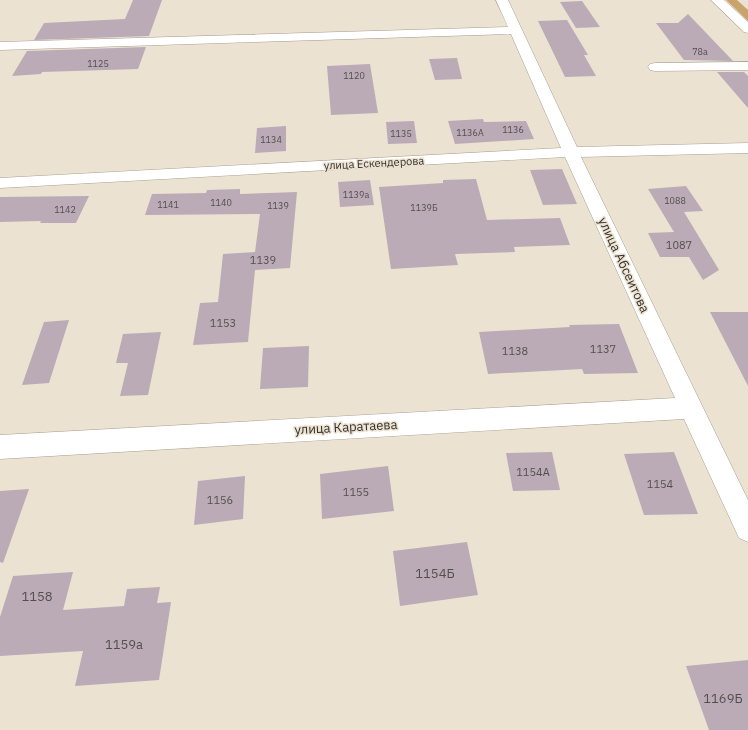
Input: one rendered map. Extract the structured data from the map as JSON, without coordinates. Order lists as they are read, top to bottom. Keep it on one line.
{"streets":{"street":["улица Ескендерова","улица Абсеитова","улица Каратаева"]},"crossings":[["улица Ескендерова","улица Абсеитова"],["улица Абсеитова","улица Каратаева"]],"house_numbers":["78а","1125","1120","1136","1136А","1135","1134","1139а","1088","1140","1141","1139","1139Б","1142","1087","1139","1153","1137","1138","1154А","1154","1155","1156","1154Б","1158","1159а","1169Б"]}
